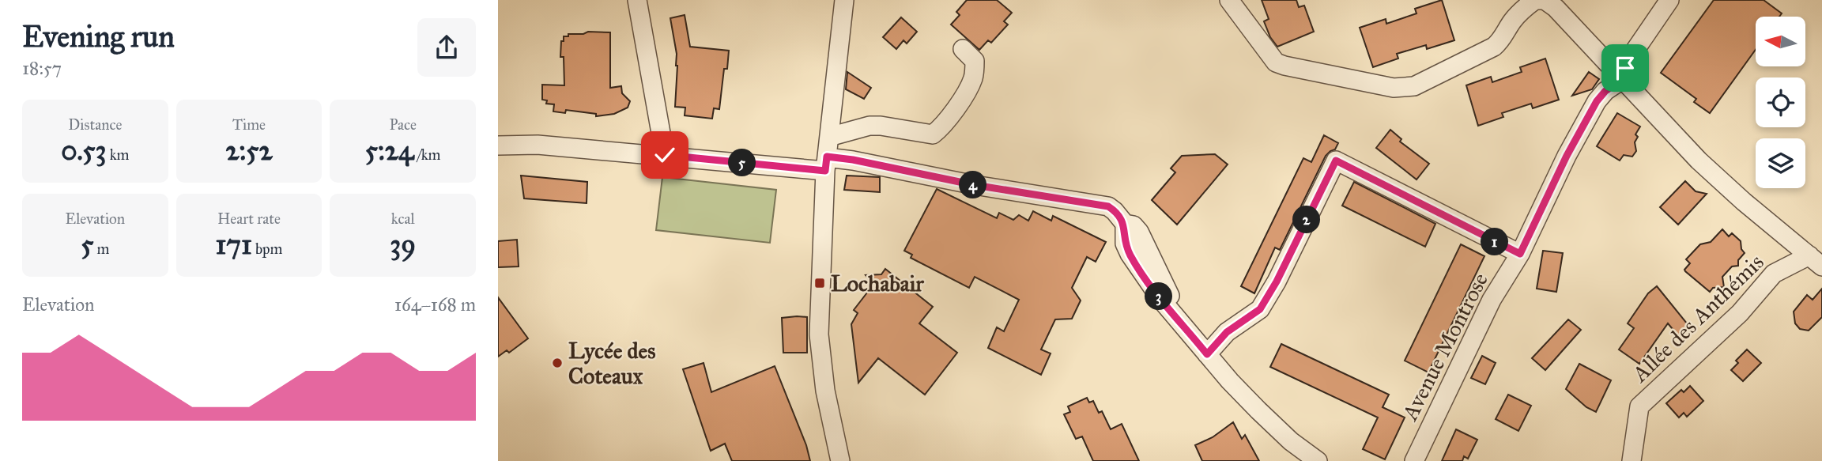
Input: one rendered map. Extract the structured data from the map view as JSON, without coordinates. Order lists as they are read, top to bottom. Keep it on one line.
{"streets":{"street":["Allée des Anthémis","Avenue Montrose"]},"places":{"transit":["Lochabair"],"other":["Lycée des Coteaux"]},"north":"left","page":{"heading":["Evening run","18:57"],"stats":[["Distance","0.53 km"],["Time","2:52"],["Pace","5:24 /km"],["Elevation","5 m"],["Heart rate","171 bpm"],["kcal","39"]],"pins":["5","4","2","1","3"],"chart":["Elevation","164–168 m"]}}
